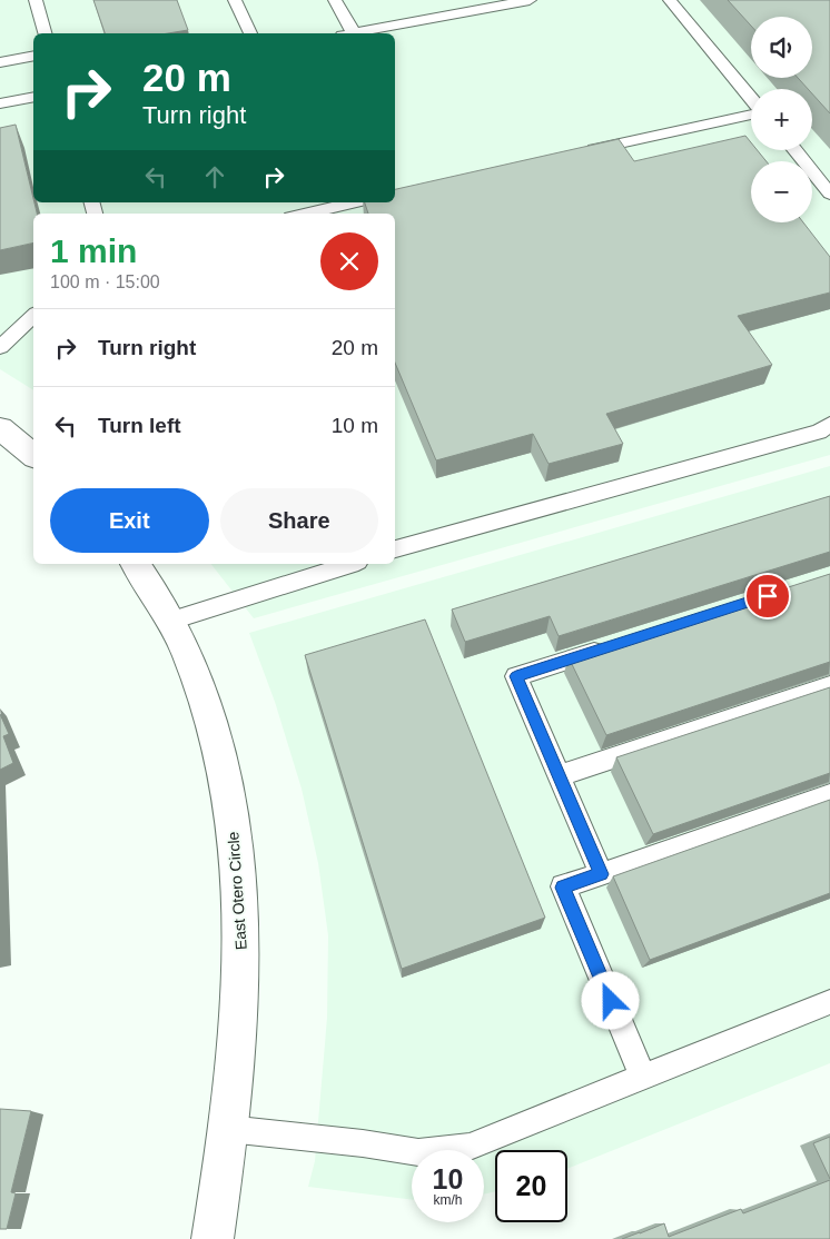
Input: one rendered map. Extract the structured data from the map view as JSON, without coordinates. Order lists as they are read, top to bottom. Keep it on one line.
{"streets":{"street":["East Otero Circle"]},"page":{"map_buttons":["+","−"],"turn":["20 m","Turn right"],"heading":["1 min","100 m · 15:00"],"list":[{"name":"Turn right","value":"20 m"},{"name":"Turn left","value":"10 m"}],"buttons":["Exit","Share"],"speed":"10 km/h","limit":"20"}}
